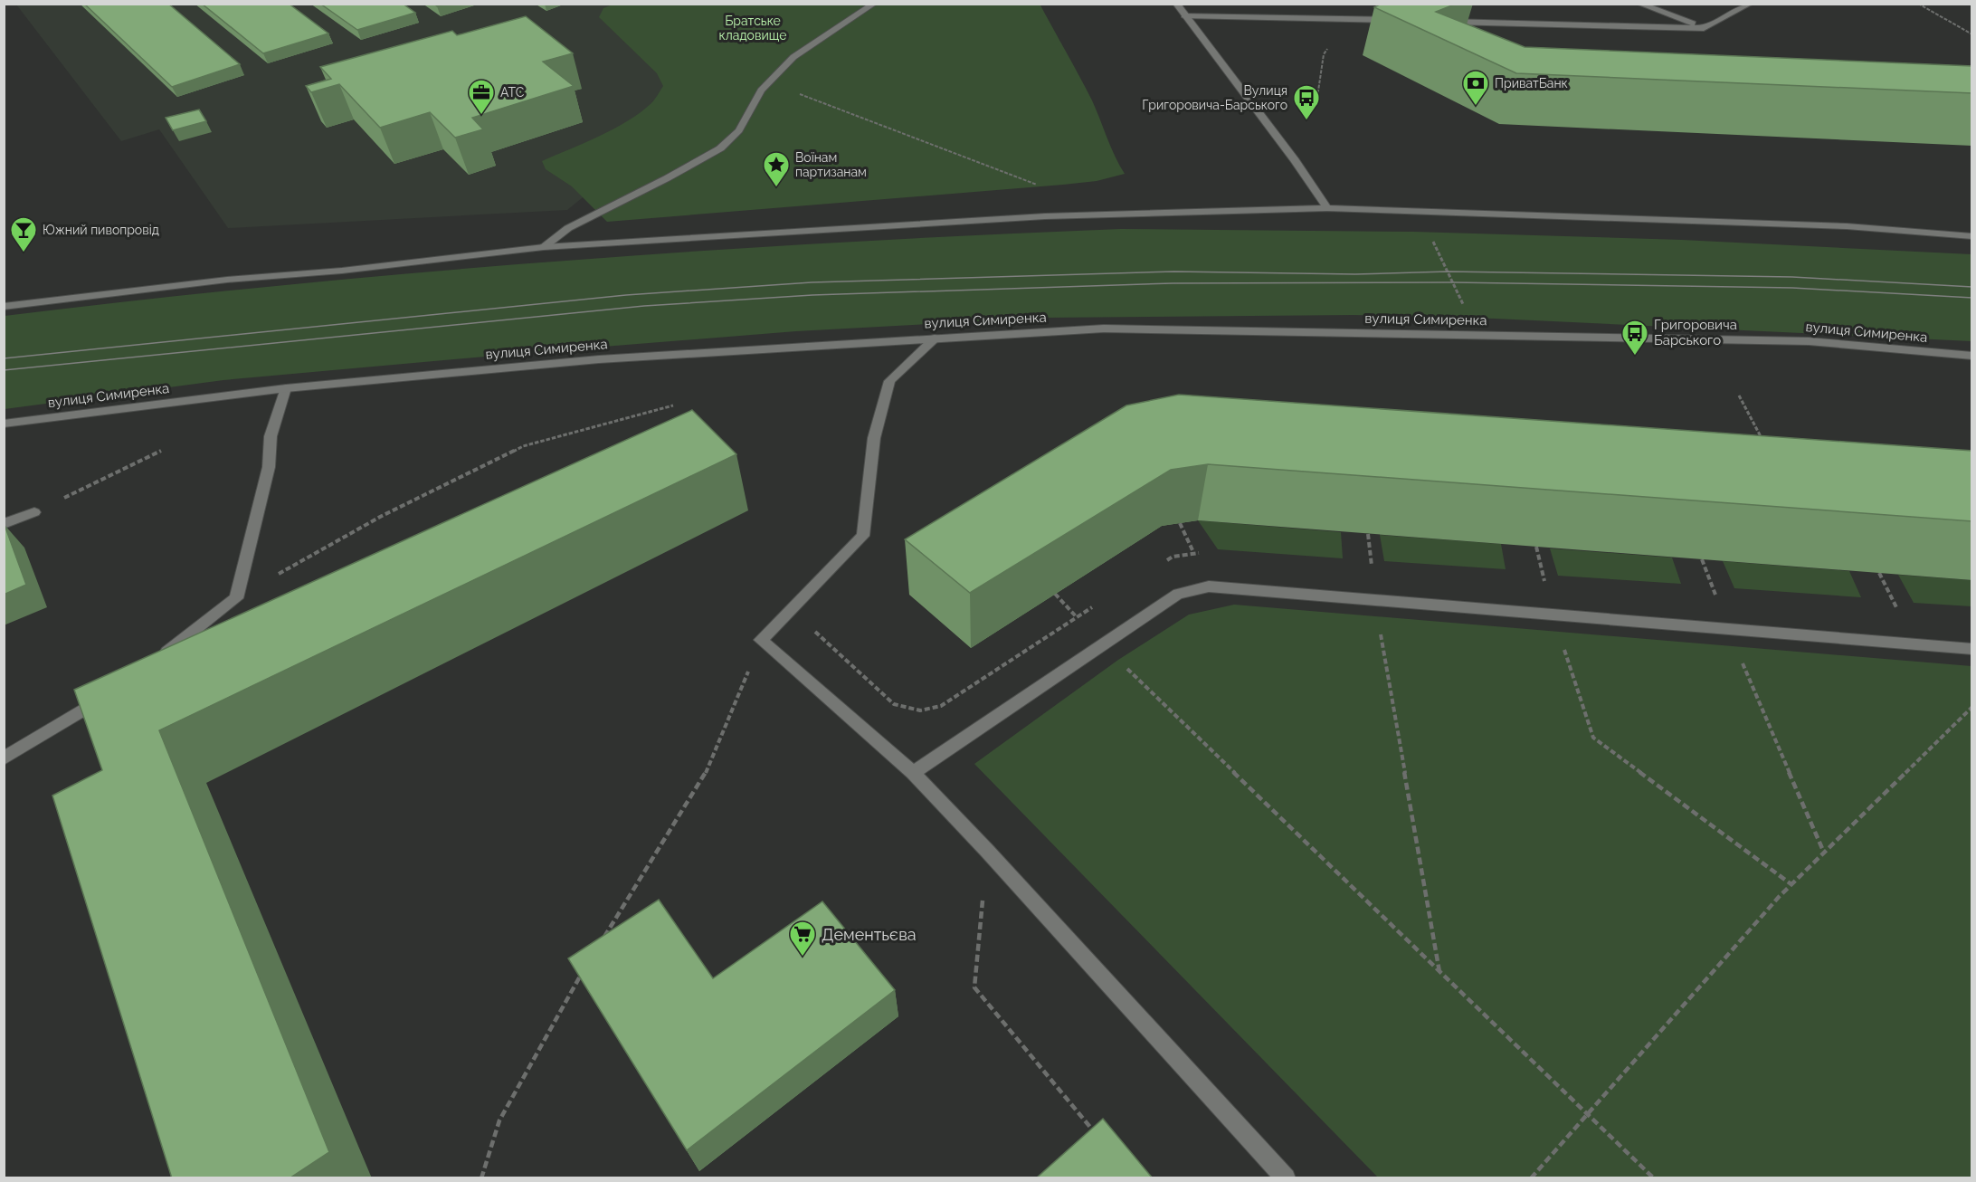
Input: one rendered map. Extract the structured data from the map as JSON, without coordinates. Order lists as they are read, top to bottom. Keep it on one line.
{"streets":{"street":["вулиця Симиренка"]},"parks":["Братське кладовище"],"places":{"bank":["ПриватБанк"],"office":["АТС"],"bus stop":["Вулиця Григоровича-Барського","Григоровича Барського"],"place":["Воїнам партизанам"],"bar":["Южний пивопровід"],"supermarket":["Дементьєва"]}}
